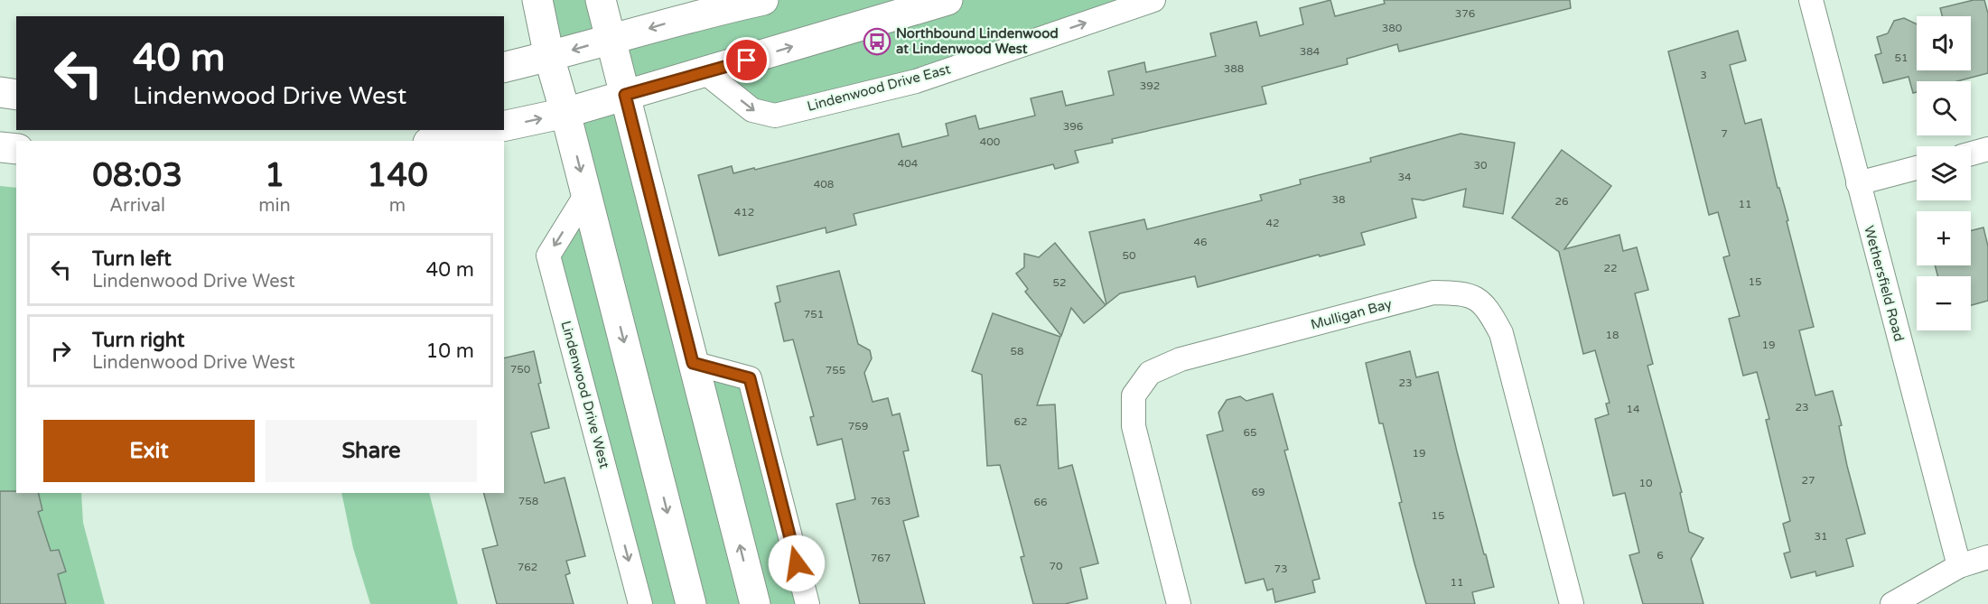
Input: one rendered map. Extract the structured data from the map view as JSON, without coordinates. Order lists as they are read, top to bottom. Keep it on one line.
{"streets":{"street":["Lindenwood Drive East","Wethersfield Road","Mulligan Bay","Lindenwood Drive West"]},"places":{"bus stop":["Northbound Lindenwood at Lindenwood West"]},"house_numbers":["376","380","384","51","388","3","392","396","7","400","404","30","34","408","38","26","11","412","42","46","50","22","15","52","751","18","19","58","750","755","23","23","14","62","759","65","19","27","10","69","758","763","66","15","31","6","767","70","762","73","11"],"page":{"map_buttons":["+","−"],"turn":["40 m","Lindenwood Drive West"],"eta":["08:03","Arrival","1","min","140","m"],"list":[{"name":"Turn left","note":"Lindenwood Drive West","value":"40 m"},{"name":"Turn right","note":"Lindenwood Drive West","value":"10 m"}],"buttons":["Exit","Share"]}}
